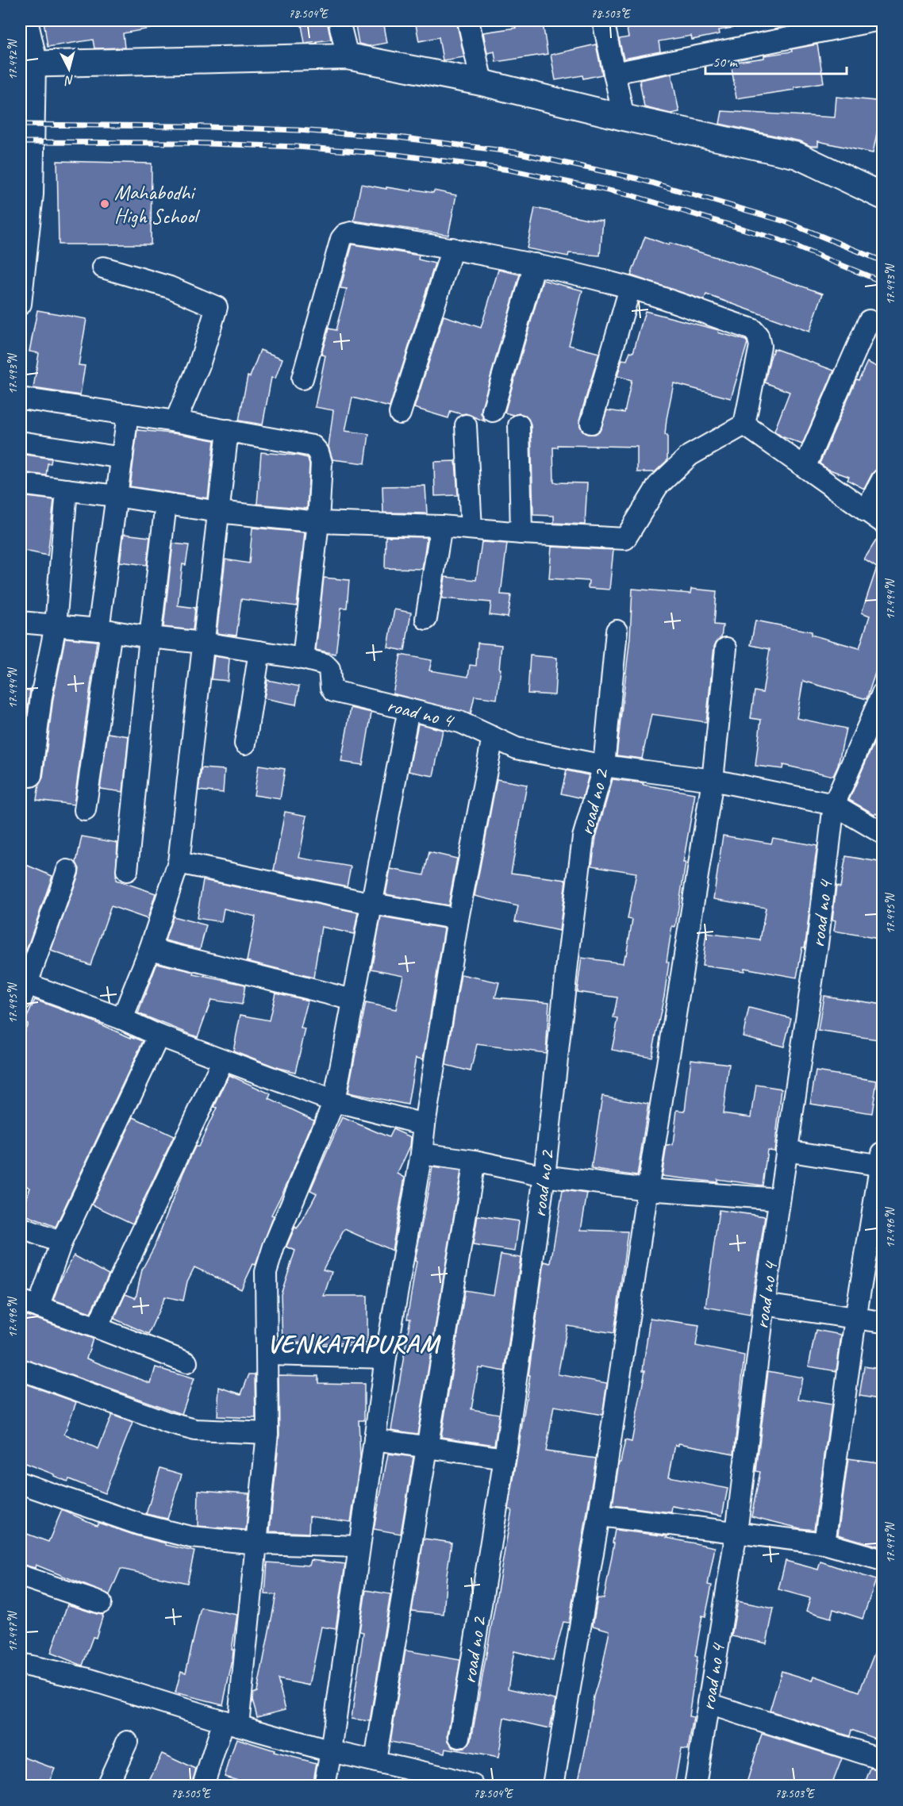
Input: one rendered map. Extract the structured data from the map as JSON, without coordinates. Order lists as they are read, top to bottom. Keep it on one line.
{"streets":{"street":["road no 4","road no 2"]},"crossings":[["road no 4","road no 2"]],"districts":["VENKATAPURAM"],"places":["Mahabodhi High School"],"scale_bar":"50 m","north":"bottom","coordinates":["78.504°E","78.503°E","17.492°N","17.493°N","17.494°N","17.495°N","17.496°N","17.497°N","78.505°E"]}
